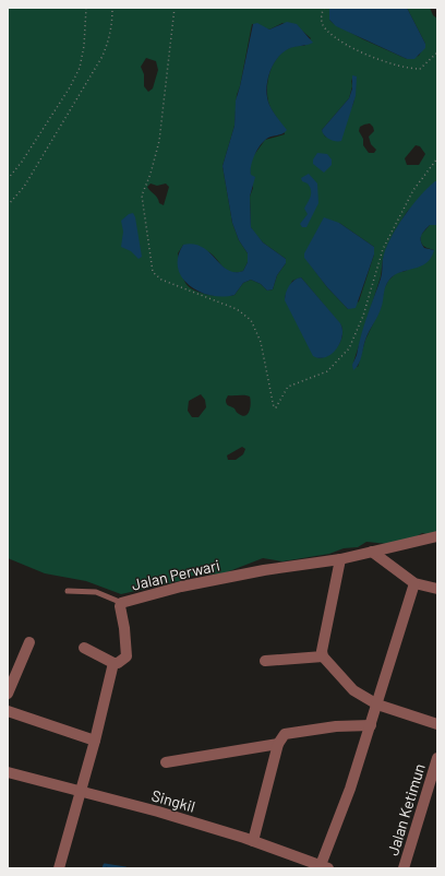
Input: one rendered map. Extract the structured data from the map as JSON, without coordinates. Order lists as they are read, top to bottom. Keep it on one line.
{"streets":{"street":["Jalan Perwari","Singkil","Jalan Ketimun"]}}
